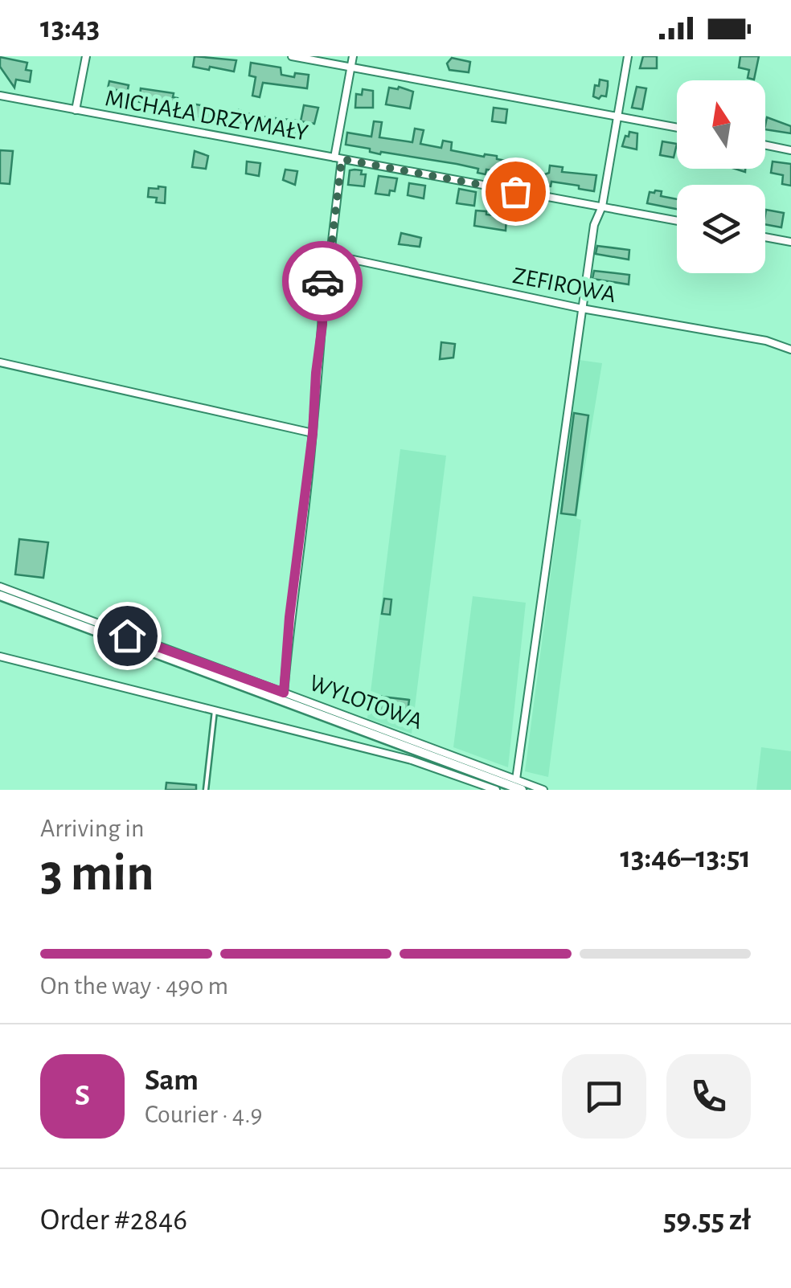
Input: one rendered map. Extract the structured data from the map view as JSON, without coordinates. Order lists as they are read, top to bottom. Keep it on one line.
{"streets":{"street":["MICHAŁA DRZYMAŁY","ZEFIROWA","WYLOTOWA"]},"north":"top","page":{"status":"13:43","heading":["3 min","Arriving in","13:46–13:51"],"panel":["Sam","Courier · 4.9","Order #2846","59.55 zł"],"bar":"On the way · 490 m","round":"S"}}
